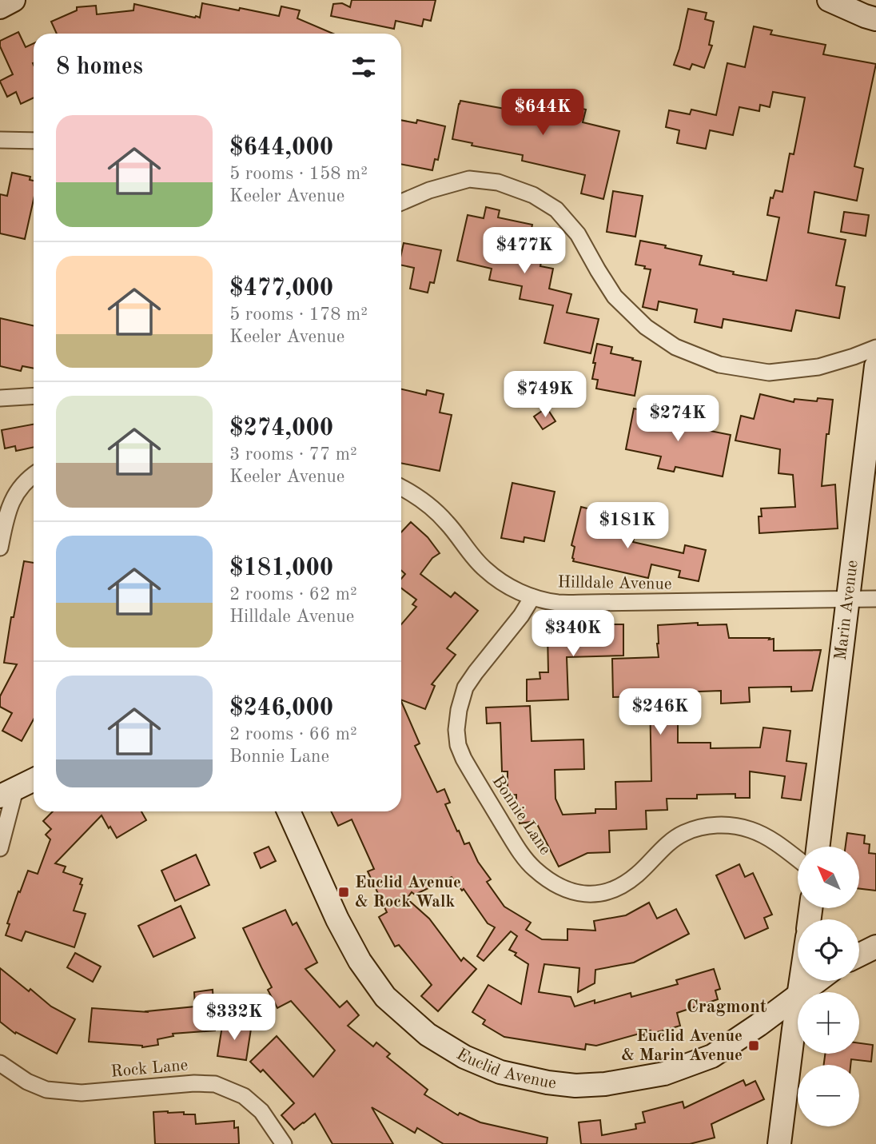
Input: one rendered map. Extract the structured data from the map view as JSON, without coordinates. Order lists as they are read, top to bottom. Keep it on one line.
{"streets":{"street":["Hilldale Avenue","Marin Avenue","Bonnie Lane","Euclid Avenue","Rock Lane"]},"crossings":[["Hilldale Avenue","Marin Avenue"],["Hilldale Avenue","Bonnie Lane"]],"districts":["Cragmont"],"places":{"transit":["Euclid Avenue & Rock Walk","Euclid Avenue & Marin Avenue"]},"north":"top left","page":{"heading":"8 homes","price":["$644K","$477K","$749K","$274K","$181K","$340K","$246K","$332K"],"list":[{"name":"$644,000","note":"5 rooms · 158 m² · Keeler Avenue"},{"name":"$477,000","note":"5 rooms · 178 m² · Keeler Avenue"},{"name":"$274,000","note":"3 rooms · 77 m² · Keeler Avenue"},{"name":"$181,000","note":"2 rooms · 62 m² · Hilldale Avenue"},{"name":"$246,000","note":"2 rooms · 66 m² · Bonnie Lane"}],"map_buttons":["+","−"]}}
